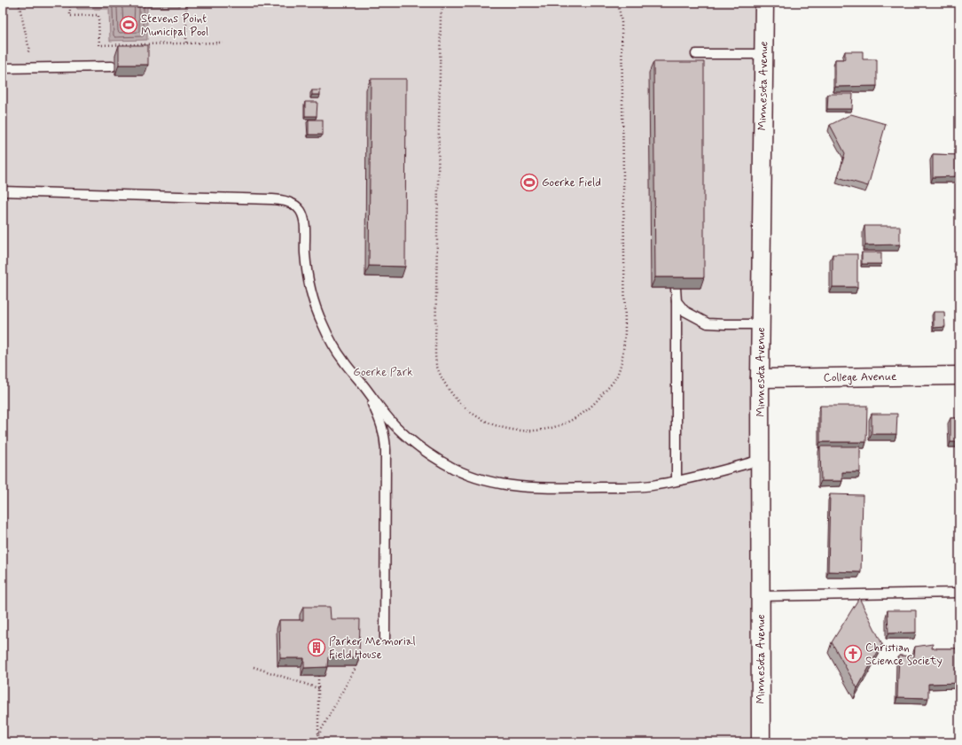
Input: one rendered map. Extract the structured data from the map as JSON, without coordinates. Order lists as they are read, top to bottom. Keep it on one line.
{"streets":{"street":["Minnesota Avenue","College Avenue"]},"crossings":[["Minnesota Avenue","College Avenue"]],"parks":["Goerke Park"],"places":{"sports":["Stevens Point Municipal Pool","Goerke Field"],"building":["Parker Memorial Field House"],"church":["Christian Science Society"]}}
